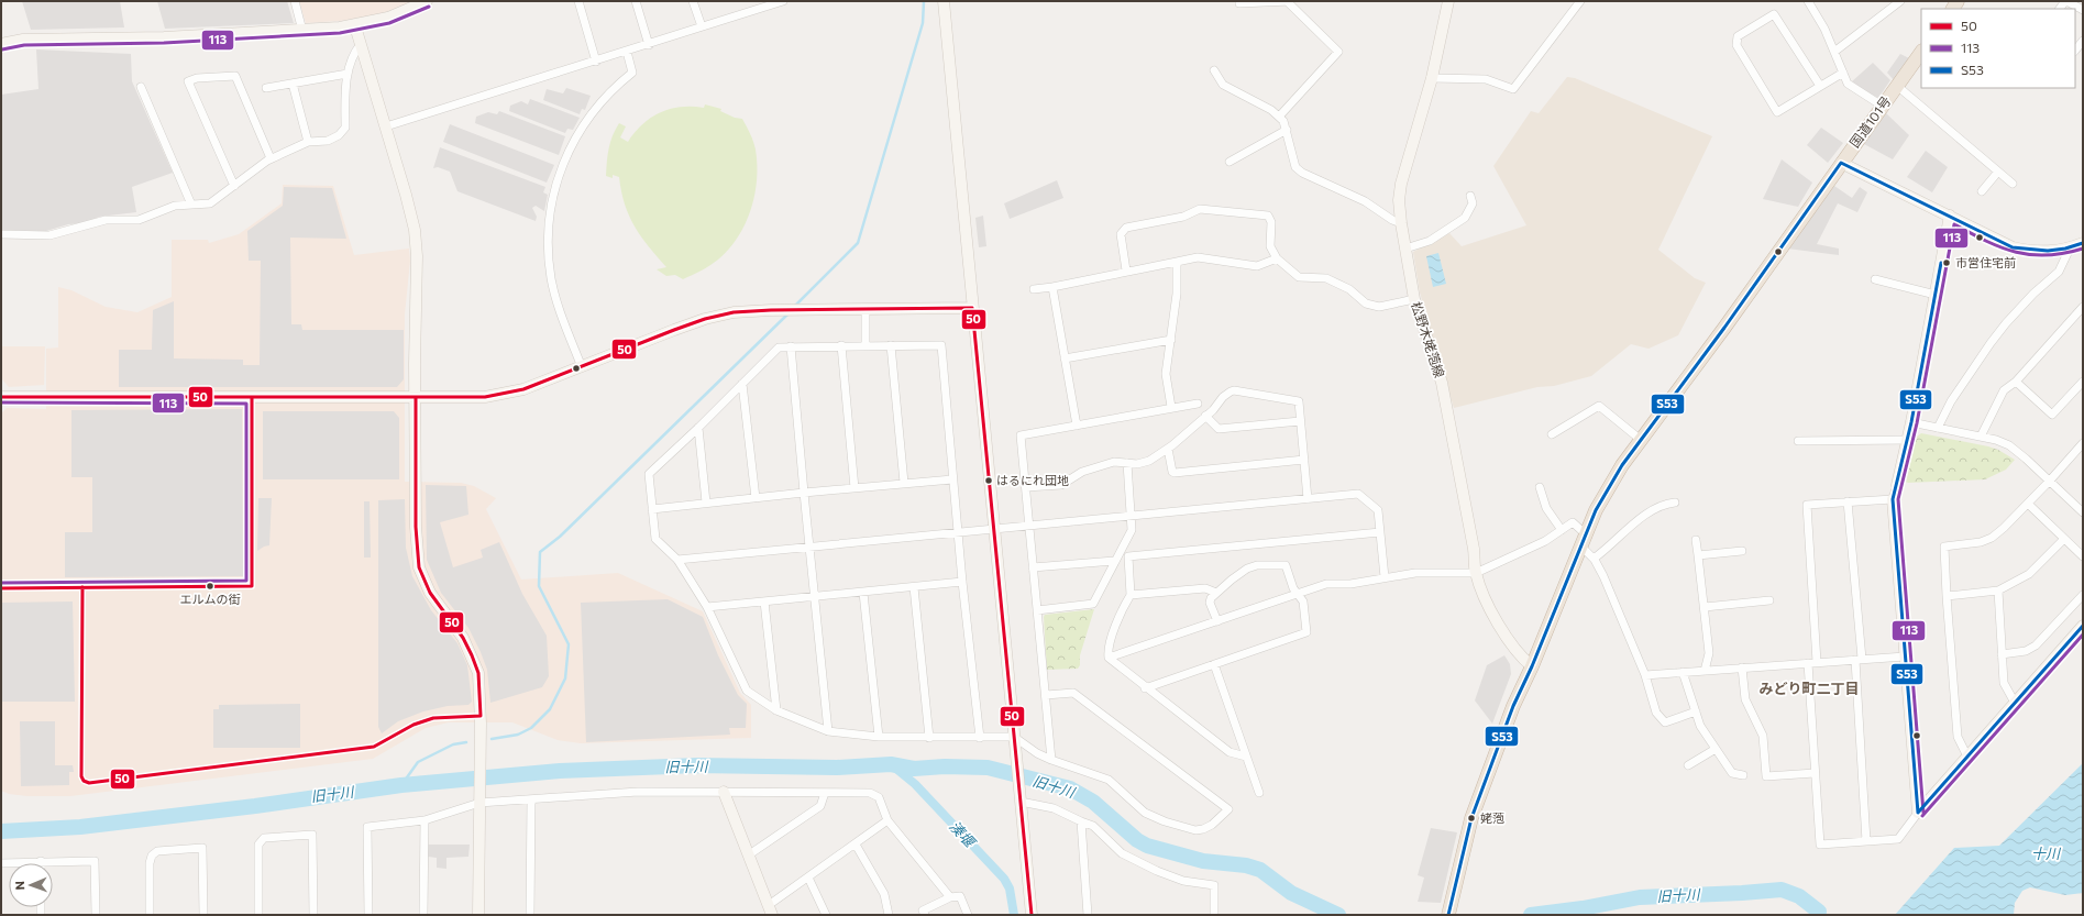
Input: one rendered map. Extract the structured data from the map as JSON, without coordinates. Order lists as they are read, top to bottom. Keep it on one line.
{"streets":{"highway":["国道101号"],"street":["松野木姥萢線"]},"crossings":[["国道101号","松野木姥萢線"]],"districts":["みどり町二丁目"],"water":["旧十川","湊堰","十川"],"places":["市営住宅前","はるにれ団地","エルムの街","姥萢"],"lines":["transit line 113","transit line S53","transit line 50"],"legend":["50","113","S53"],"north":"left"}
